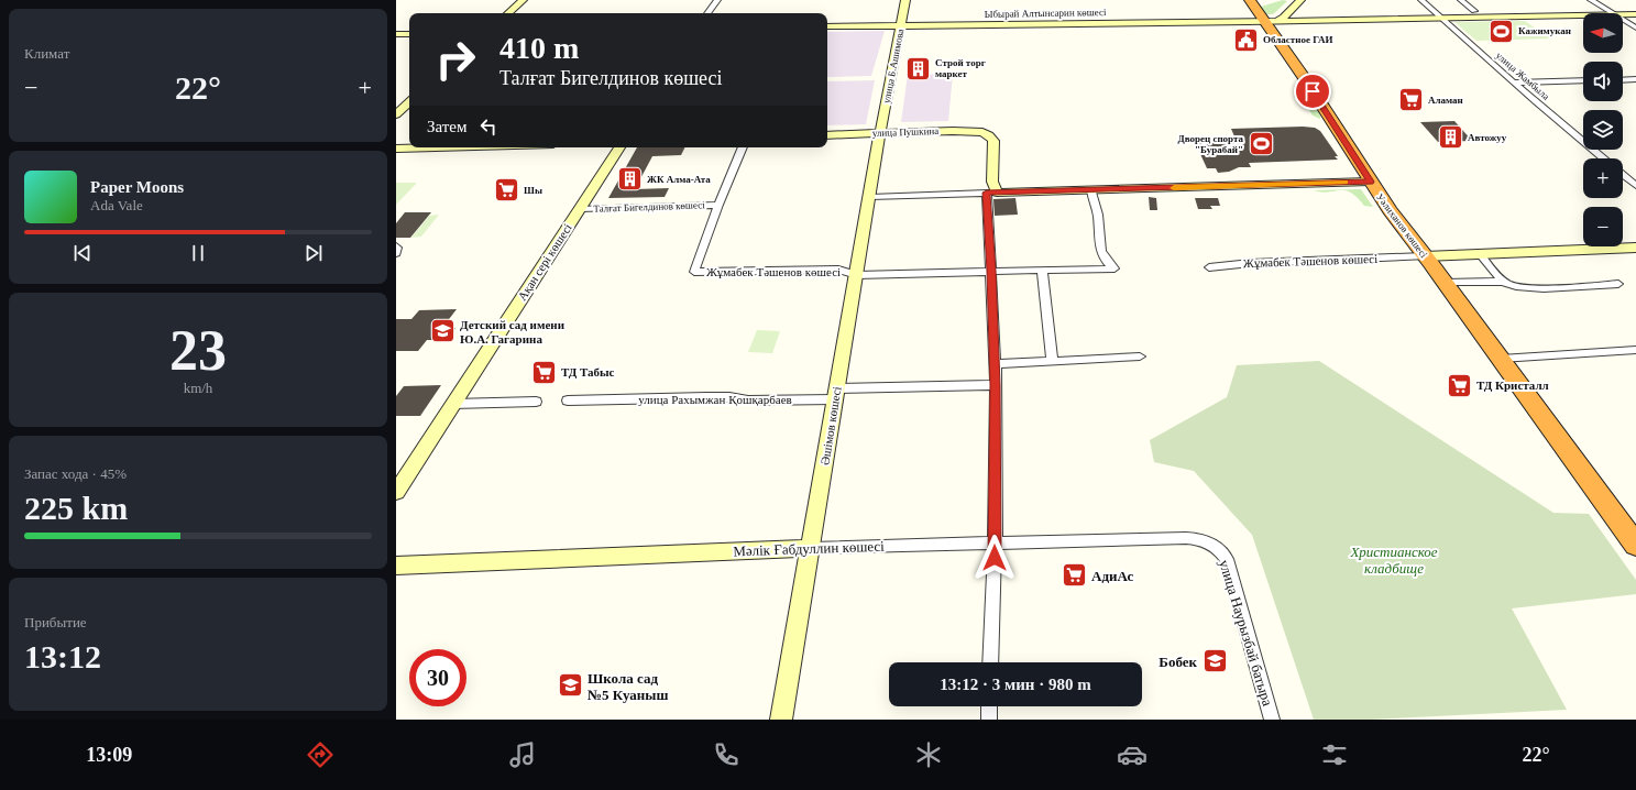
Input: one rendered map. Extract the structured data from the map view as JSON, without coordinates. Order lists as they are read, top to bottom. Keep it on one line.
{"streets":{"highway":["Уәлиханов көшесі"],"street":["Ыбырай Алтынсарин көшесі","улица Б.Ашимова","улица Жамбыла","улица Пушкина","Талғат Бигелдинов көшесі","Жұмабек Тәшенов көшесі","Ақан сері көшесі","улица Рахымжан Қошқарбаев","Әшімов көшесі","Мәлік Ғабдуллин көшесі","улица Наурызбай батыра"]},"crossings":[["Ыбырай Алтынсарин көшесі","улица Б.Ашимова"],["Ыбырай Алтынсарин көшесі","улица Жамбыла"],["Ыбырай Алтынсарин көшесі","Уәлиханов көшесі"],["улица Б.Ашимова","улица Пушкина"],["улица Б.Ашимова","Әшімов көшесі"],["улица Пушкина","Әшімов көшесі"],["Талғат Бигелдинов көшесі","Жұмабек Тәшенов көшесі"],["Талғат Бигелдинов көшесі","Ақан сері көшесі"],["Уәлиханов көшесі","Жұмабек Тәшенов көшесі"],["Жұмабек Тәшенов көшесі","Әшімов көшесі"],["улица Рахымжан Қошқарбаев","Әшімов көшесі"],["Әшімов көшесі","Мәлік Ғабдуллин көшесі"],["Мәлік Ғабдуллин көшесі","улица Наурызбай батыра"]],"parks":["Христианское кладбище"],"places":{"sports":["Кажимукан","Дворец спорта \"Бурабай\""],"public building":["Областное ГАИ"],"building":["Строй торг маркет","Автожуу","ЖК Алма-Ата"],"supermarket":["Аламан","Шы","ТД Табыс","ТД Кристалл","АдиАс"],"school or university":["Детский сад имени Ю.А. Гагарина","Бобек","Школа сад №5 Куаныш"]},"north":"left","page":{"tile":["Климат",["23","km/h"],["Запас хода · 45%","225 km"],["Прибытие","13:12"]],"map_buttons":["+","−"],"turn":["410 m","Талғат Бигелдинов көшесі"],"heat":["−","22°","+"],"then":"Затем","song":["Paper Moons","Ada Vale"],"limit":"30","trip":"13:12 · 3 мин · 980 m","tabs":["13:09","22°"]}}
